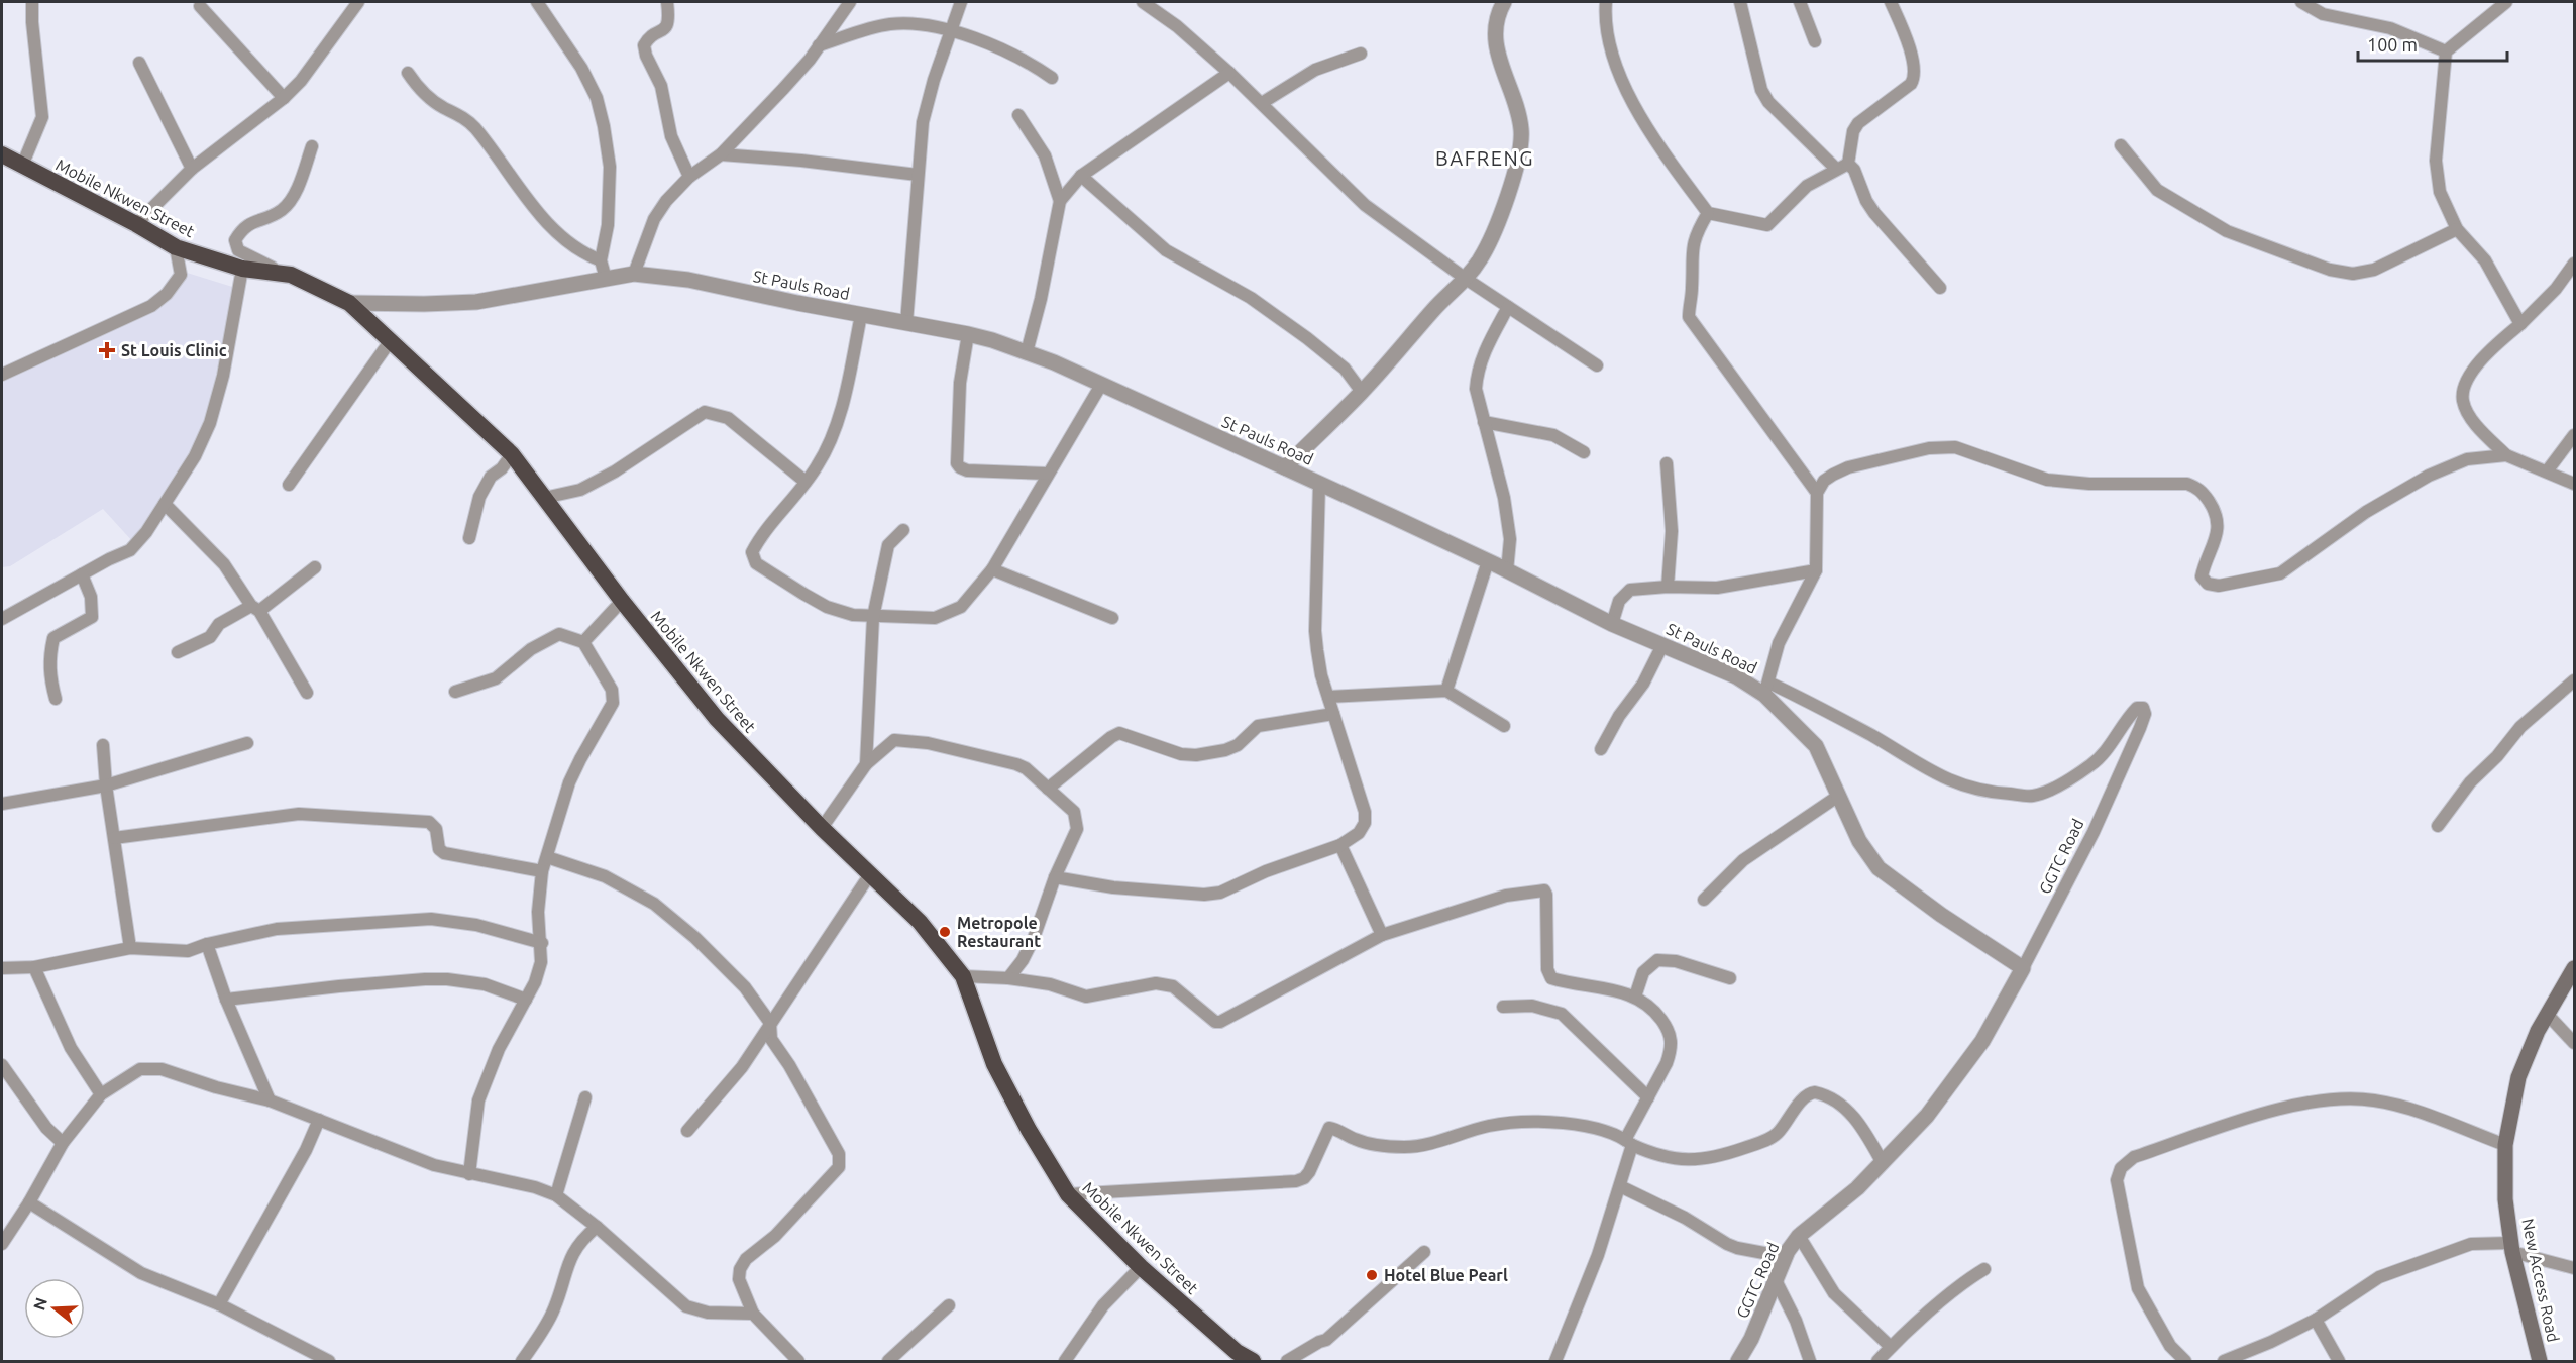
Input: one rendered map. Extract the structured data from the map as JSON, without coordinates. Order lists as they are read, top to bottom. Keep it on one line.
{"streets":{"highway":["Mobile Nkwen Street"],"main road":["New Access Road"],"street":["St Pauls Road","GGTC Road"]},"crossings":[["Mobile Nkwen Street","St Pauls Road"],["St Pauls Road","GGTC Road"]],"districts":["BAFRENG"],"places":{"health":["St Louis Clinic"],"other":["Metropole Restaurant","Hotel Blue Pearl"]},"scale_bar":"100 m","north":"left"}
